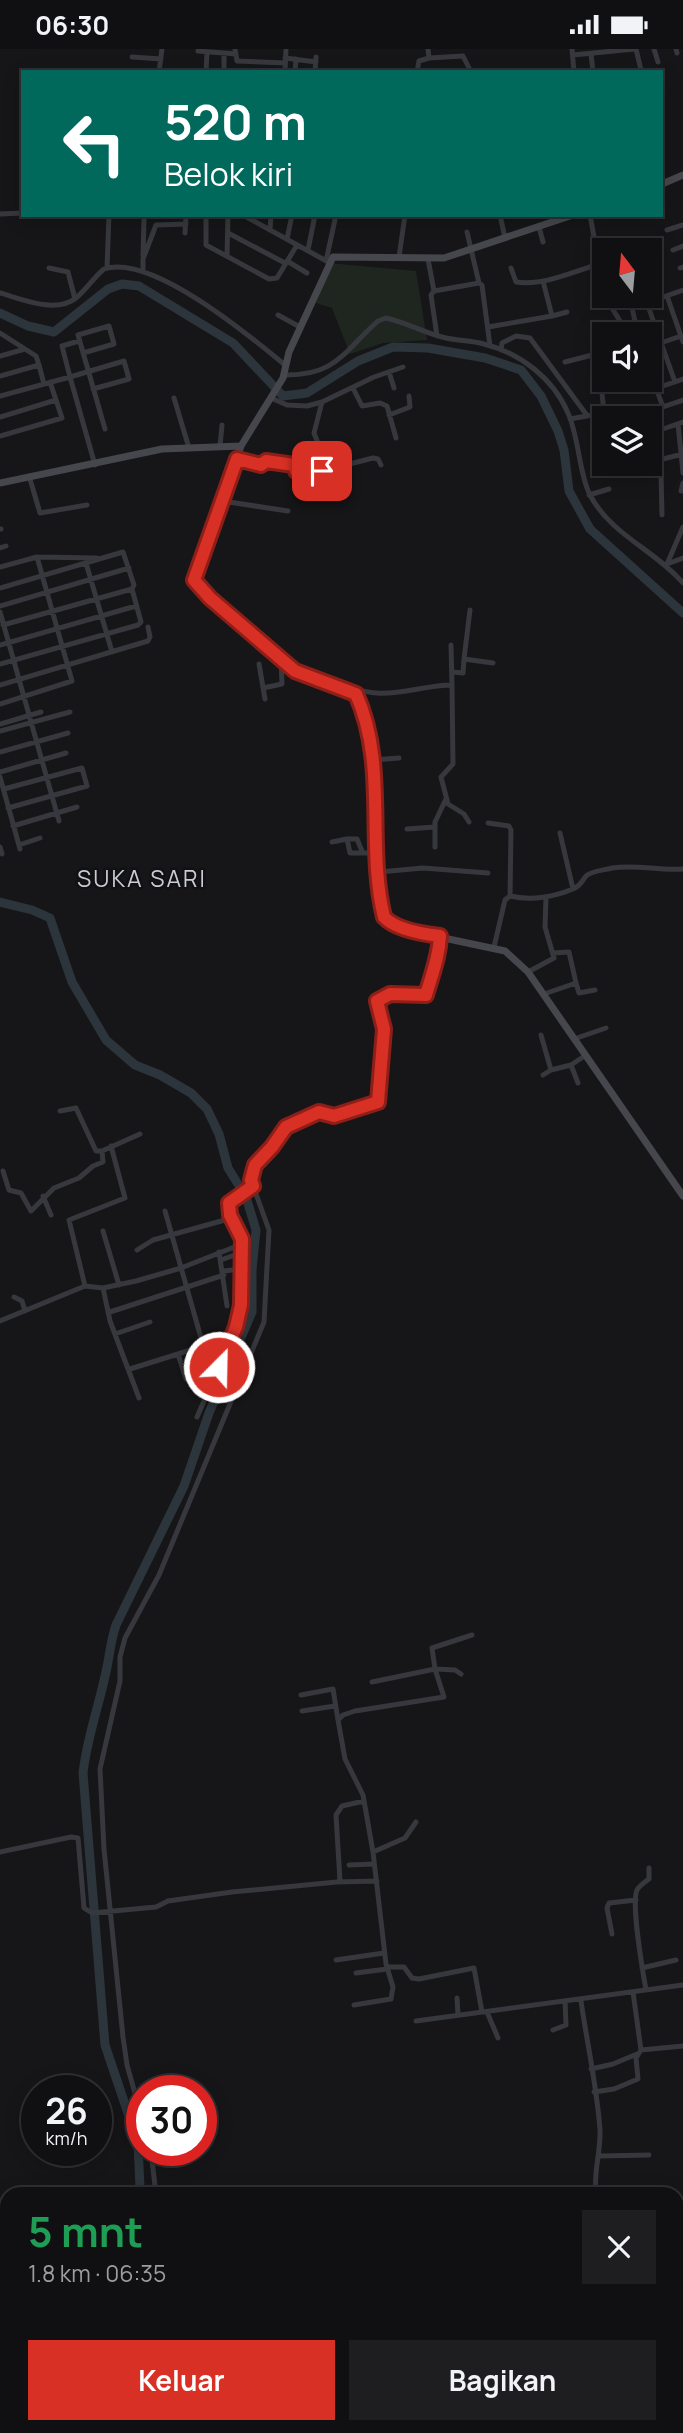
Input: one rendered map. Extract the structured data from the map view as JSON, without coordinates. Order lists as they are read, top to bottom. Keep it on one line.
{"districts":["SUKA SARI"],"north":"top","page":{"status":"06:30","turn":["520 m","Belok kiri"],"speed":"26 km/h","limit":"30","heading":["5 mnt","1.8 km · 06:35"],"buttons":["Keluar","Bagikan"]}}
